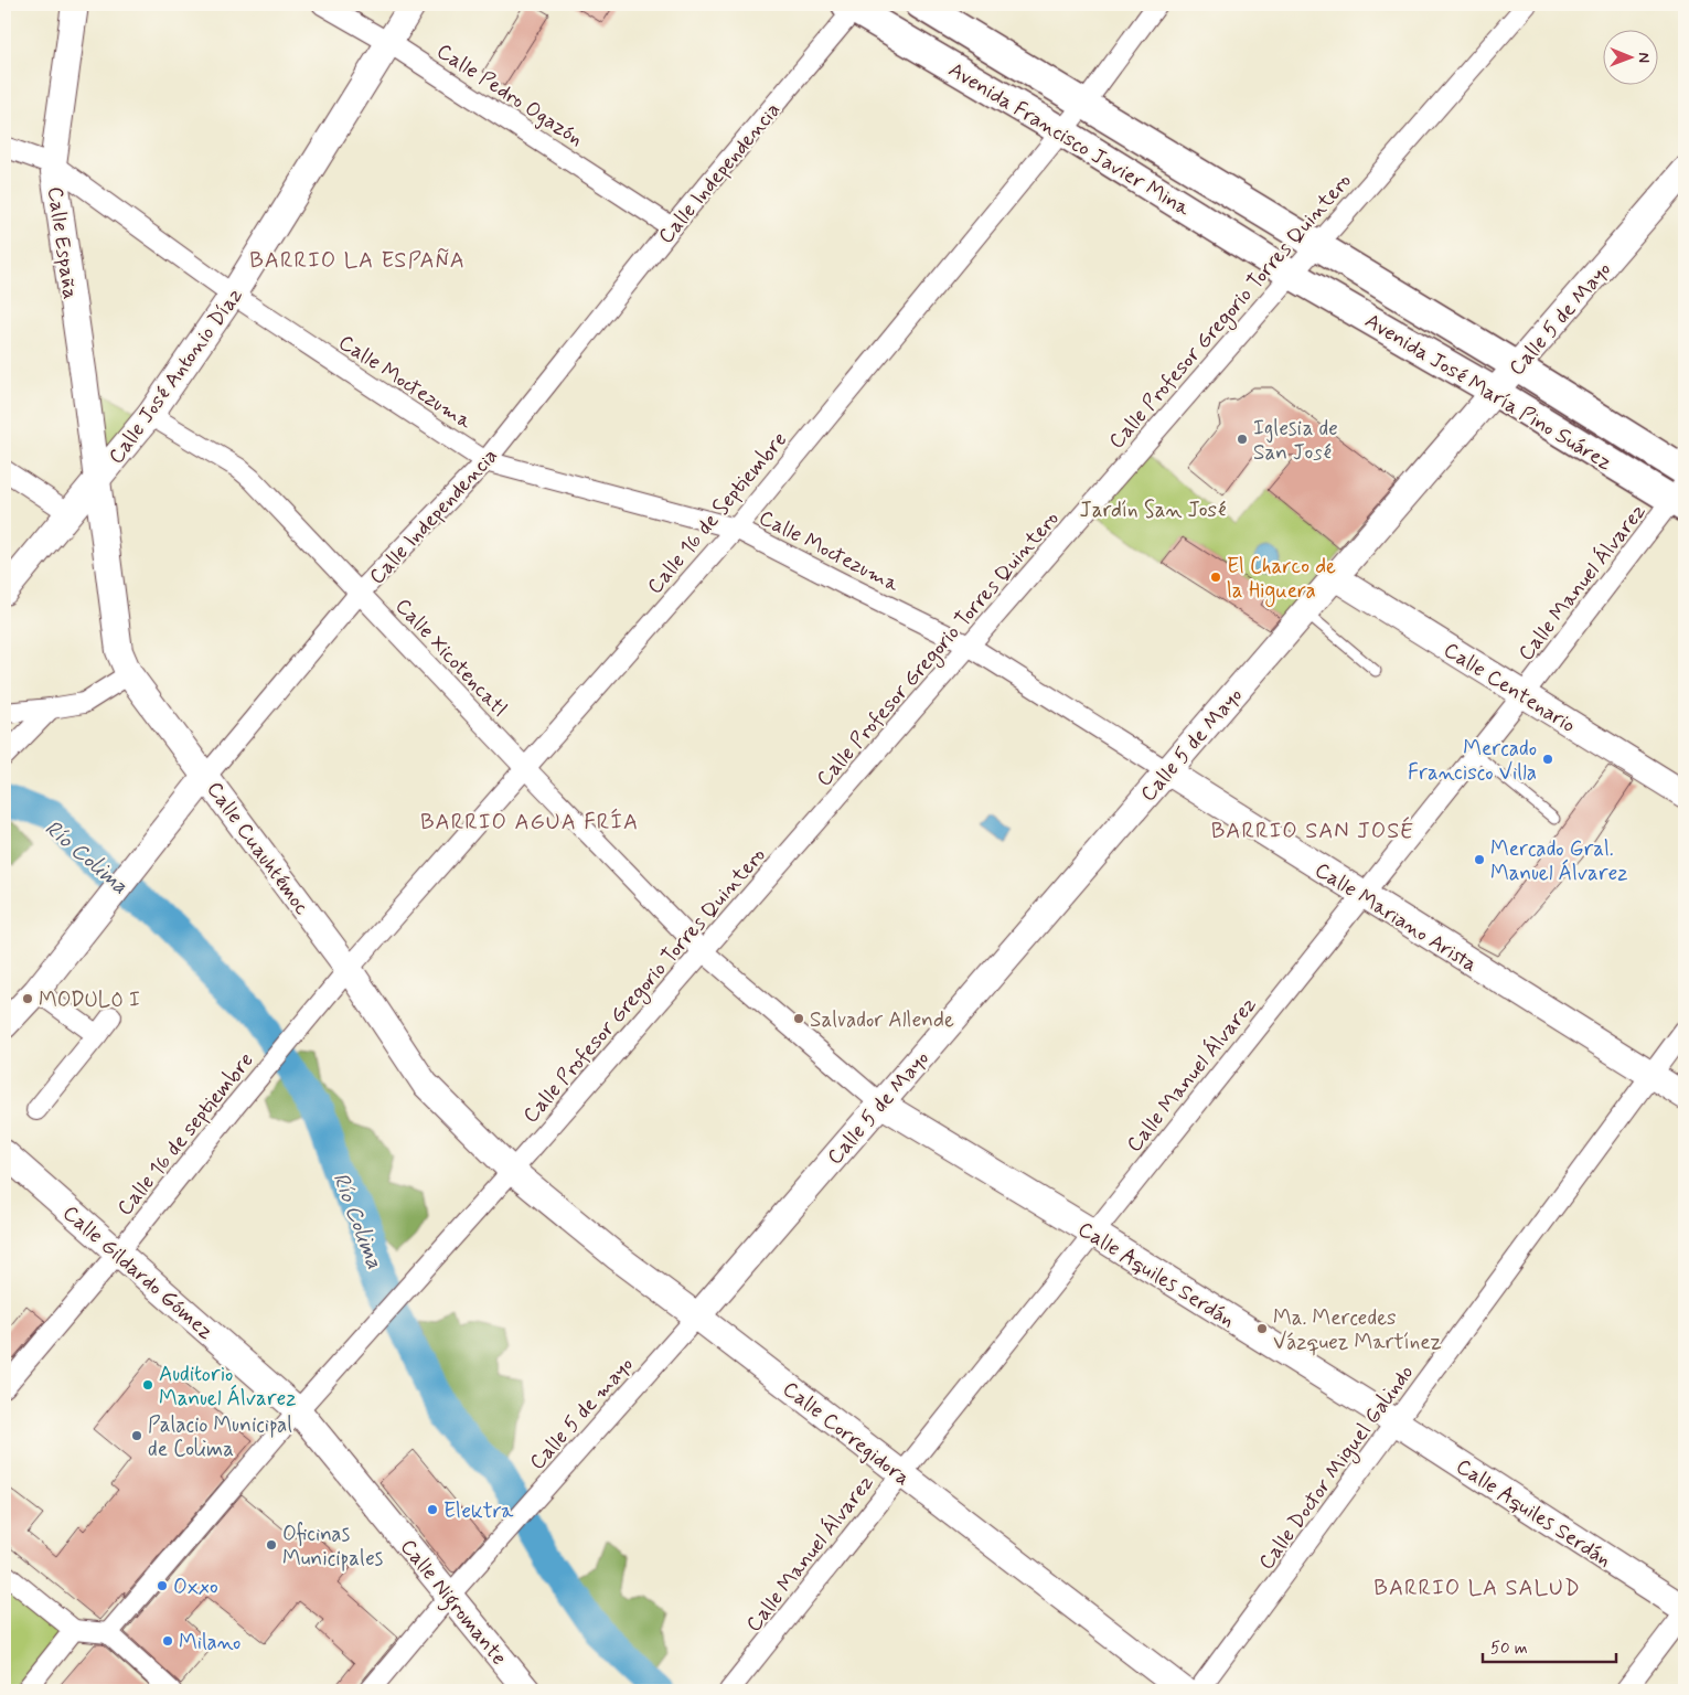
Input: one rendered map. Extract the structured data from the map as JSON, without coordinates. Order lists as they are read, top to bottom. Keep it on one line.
{"streets":{"main road":["Avenida Francisco Javier Mina","Avenida José María Pino Suárez"],"street":["Calle Pedro Ogazón","Calle Independencia","Calle España","Calle Profesor Gregorio Torres Quintero","Calle 5 de Mayo","Calle José Antonio Díaz","Calle Moctezuma","Calle 16 de Septiembre","Calle Manuel Álvarez","Calle Xicotencatl","Calle Centenario","Calle Cuauhtémoc","Calle Mariano Arista","Calle 16 de septiembre","Calle Gildardo Gómez","Calle Aquiles Serdán","Calle 5 de mayo","Calle Corregidora","Calle Doctor Miguel Galindo","Calle Nigromante"]},"crossings":[["Calle Pedro Ogazón","Calle Independencia"],["Calle Pedro Ogazón","Calle José Antonio Díaz"],["Avenida Francisco Javier Mina","Calle Independencia"],["Avenida Francisco Javier Mina","Calle Profesor Gregorio Torres Quintero"],["Avenida Francisco Javier Mina","Avenida José María Pino Suárez"],["Avenida Francisco Javier Mina","Calle 16 de Septiembre"],["Calle Independencia","Calle Moctezuma"],["Calle Independencia","Calle Xicotencatl"],["Calle Independencia","Calle Cuauhtémoc"],["Calle España","Calle José Antonio Díaz"],["Calle España","Calle Moctezuma"],["Calle España","Calle Cuauhtémoc"],["Calle Profesor Gregorio Torres Quintero","Calle Moctezuma"],["Calle Profesor Gregorio Torres Quintero","Avenida José María Pino Suárez"],["Calle Profesor Gregorio Torres Quintero","Calle Xicotencatl"],["Calle Profesor Gregorio Torres Quintero","Calle Cuauhtémoc"],["Calle Profesor Gregorio Torres Quintero","Calle Mariano Arista"],["Calle Profesor Gregorio Torres Quintero","Calle Gildardo Gómez"],["Calle Profesor Gregorio Torres Quintero","Calle Aquiles Serdán"],["Calle Profesor Gregorio Torres Quintero","Calle Corregidora"],["Calle Profesor Gregorio Torres Quintero","Calle Nigromante"],["Calle 5 de Mayo","Avenida José María Pino Suárez"],["Calle 5 de Mayo","Calle Centenario"],["Calle 5 de Mayo","Calle Mariano Arista"],["Calle 5 de Mayo","Calle Aquiles Serdán"],["Calle 5 de Mayo","Calle 5 de mayo"],["Calle 5 de Mayo","Calle Corregidora"],["Calle José Antonio Díaz","Calle Moctezuma"],["Calle José Antonio Díaz","Calle Xicotencatl"],["Calle José Antonio Díaz","Calle Cuauhtémoc"],["Calle Moctezuma","Calle 16 de Septiembre"],["Calle Moctezuma","Calle Mariano Arista"],["Avenida José María Pino Suárez","Calle Manuel Álvarez"],["Calle 16 de Septiembre","Calle Xicotencatl"],["Calle 16 de Septiembre","Calle Cuauhtémoc"],["Calle 16 de Septiembre","Calle 16 de septiembre"],["Calle Manuel Álvarez","Calle Centenario"],["Calle Manuel Álvarez","Calle Mariano Arista"],["Calle Manuel Álvarez","Calle Aquiles Serdán"],["Calle Manuel Álvarez","Calle Corregidora"],["Calle Xicotencatl","Calle Aquiles Serdán"],["Calle Cuauhtémoc","Calle Corregidora"],["Calle Mariano Arista","Calle Doctor Miguel Galindo"],["Calle 16 de septiembre","Calle Gildardo Gómez"],["Calle Gildardo Gómez","Calle Nigromante"],["Calle Aquiles Serdán","Calle Doctor Miguel Galindo"],["Calle 5 de mayo","Calle Corregidora"],["Calle 5 de mayo","Calle Nigromante"]],"districts":["BARRIO LA ESPAÑA","BARRIO AGUA FRÍA","BARRIO SAN JOSÉ","BARRIO LA SALUD"],"water":["Río Colima"],"parks":["Jardín San José"],"places":["Iglesia de San José","El Charco de la Higuera","Mercado Francisco Villa","Mercado Gral. Manuel Álvarez","MODULO I","Salvador Allende","Ma. Mercedes Vázquez Martínez","Auditorio Manuel Álvarez","Palacio Municipal de Colima","Elektra","Oficinas Municipales","Oxxo","Milano"],"scale_bar":"50 m","north":"right"}
